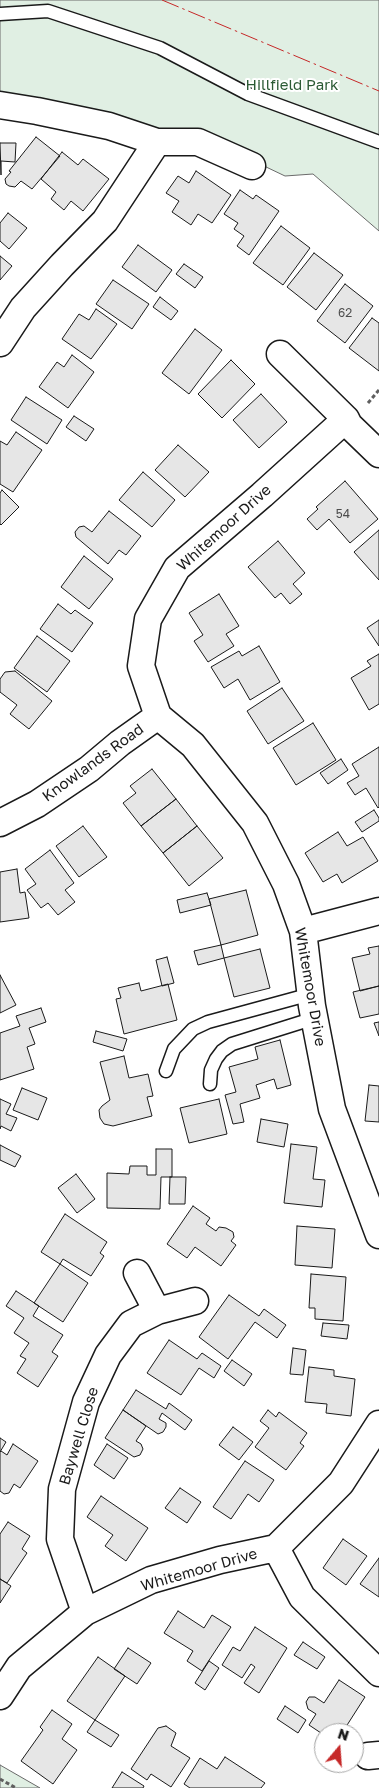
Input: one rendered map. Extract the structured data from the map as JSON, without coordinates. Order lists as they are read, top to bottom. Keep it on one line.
{"streets":{"street":["Whitemoor Drive","Knowlands Road","Baywell Close"]},"crossings":[["Whitemoor Drive","Knowlands Road"],["Whitemoor Drive","Baywell Close"]],"parks":["Hillfield Park"],"house_numbers":["62","54"],"north":"top"}
